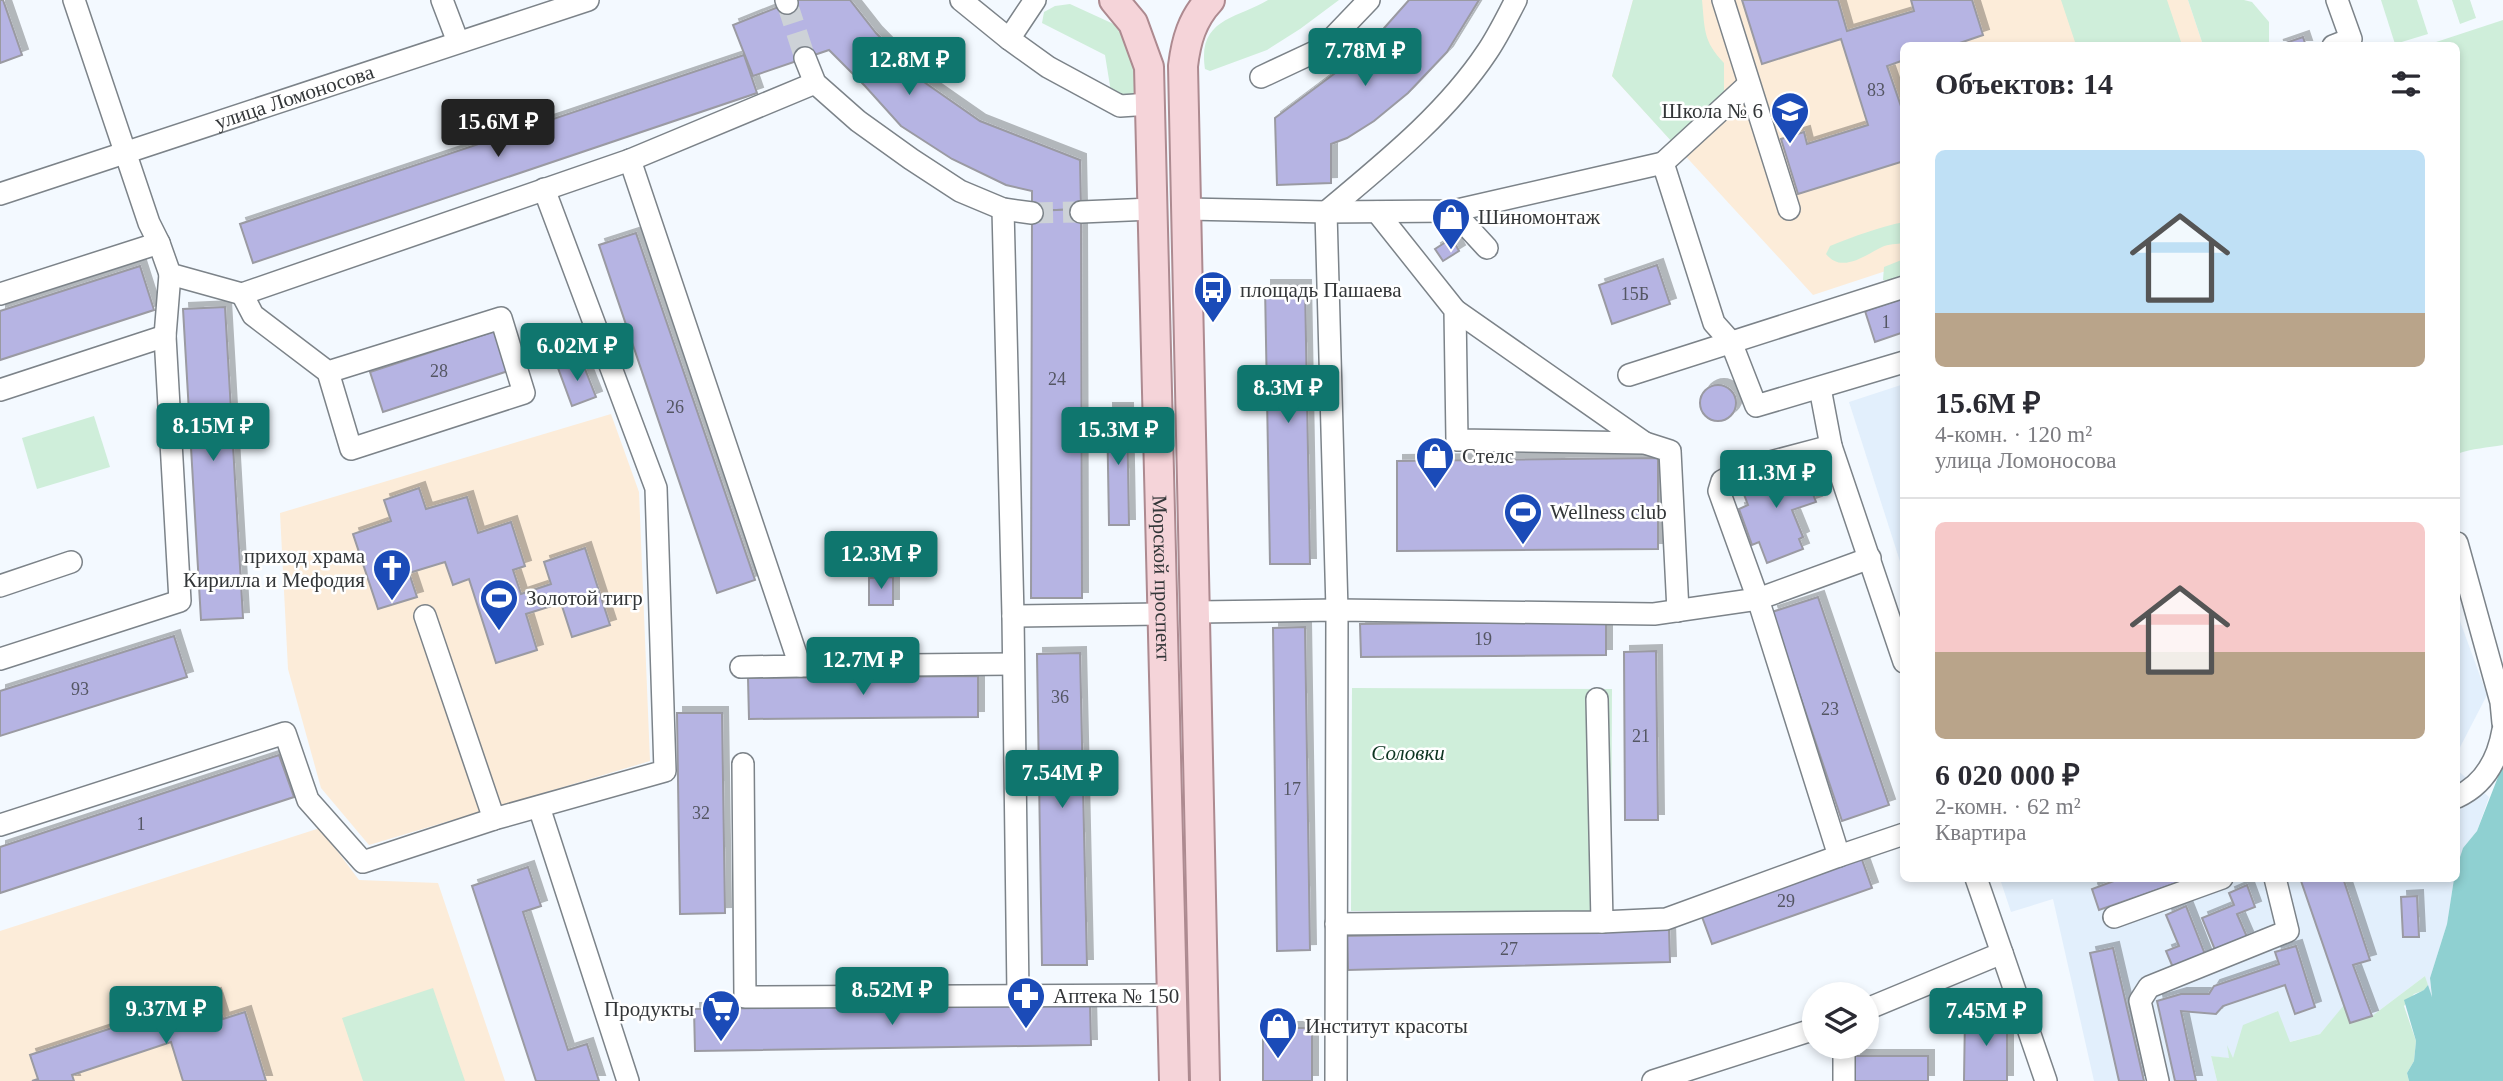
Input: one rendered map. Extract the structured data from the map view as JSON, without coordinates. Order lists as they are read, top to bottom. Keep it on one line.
{"streets":{"main road":["Морской проспект"],"street":["улица Ломоносова"]},"parks":["Соловки"],"places":{"school or university":["Школа № 6"],"shop":["Шиномонтаж","Стелс","Институт красоты"],"bus stop":["площадь Пашаева"],"sports":["Wellness club","Золотой тигр"],"church":["приход храма Кирилла и Мефодия"],"pharmacy":["Аптека № 150"],"supermarket":["Продукты"]},"house_numbers":["83","15Б","1","28","24","26","19","93","36","23","21","17","32","1","29","27"],"page":{"price":["7.78M ₽","12.8M ₽","15.6M ₽","6.02M ₽","8.3M ₽","8.15M ₽","15.3M ₽","11.3M ₽","12.3M ₽","12.7M ₽","7.54M ₽","8.52M ₽","9.37M ₽","7.45M ₽"],"heading":"Объектов: 14","list":[{"name":"15.6M ₽","note":"4-комн. · 120 m² · улица Ломоносова"},{"name":"6 020 000 ₽","note":"2-комн. · 62 m² · Квартира"}]}}
